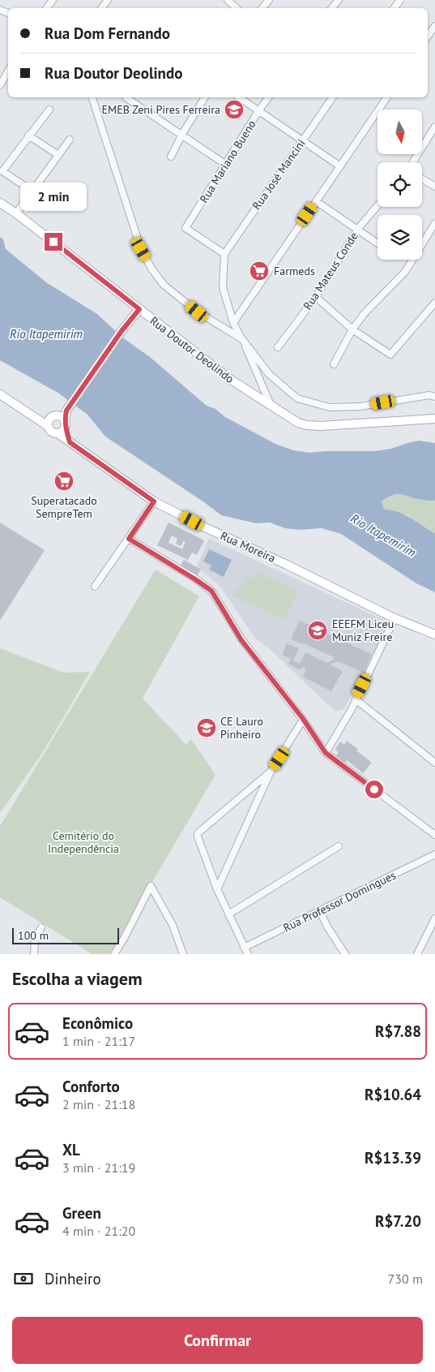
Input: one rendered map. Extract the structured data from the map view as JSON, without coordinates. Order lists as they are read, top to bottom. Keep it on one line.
{"streets":{"street":["Rua Mariano Bueno","Rua José Mancini","Rua Mateus Conde","Rua Doutor Deolindo","Rua Moreira","Rua Professor Domingues"]},"crossings":[["Rua Mariano Bueno","Rua José Mancini"]],"water":["Rio Itapemirim"],"parks":["Cemitério do Independência"],"places":{"school or university":["EMEB Zeni Pires Ferreira","EEEFM Liceu Muniz Freire","CE Lauro Pinheiro"],"supermarket":["Farmeds","Superatacado SempreTem"]},"scale_bar":"100 m","north":"bottom","page":{"banner":["Rua Dom Fernando","Rua Doutor Deolindo"],"bubble":"2 min","scale":"100 m","heading":"Escolha a viagem","list":[{"name":"Econômico","note":"1 min · 21:17","value":"R$7.88"},{"name":"Conforto","note":"2 min · 21:18","value":"R$10.64"},{"name":"XL","note":"3 min · 21:19","value":"R$13.39"},{"name":"Green","note":"4 min · 21:20","value":"R$7.20"}],"pay":["Dinheiro","730 m"],"buttons":"Confirmar"}}
